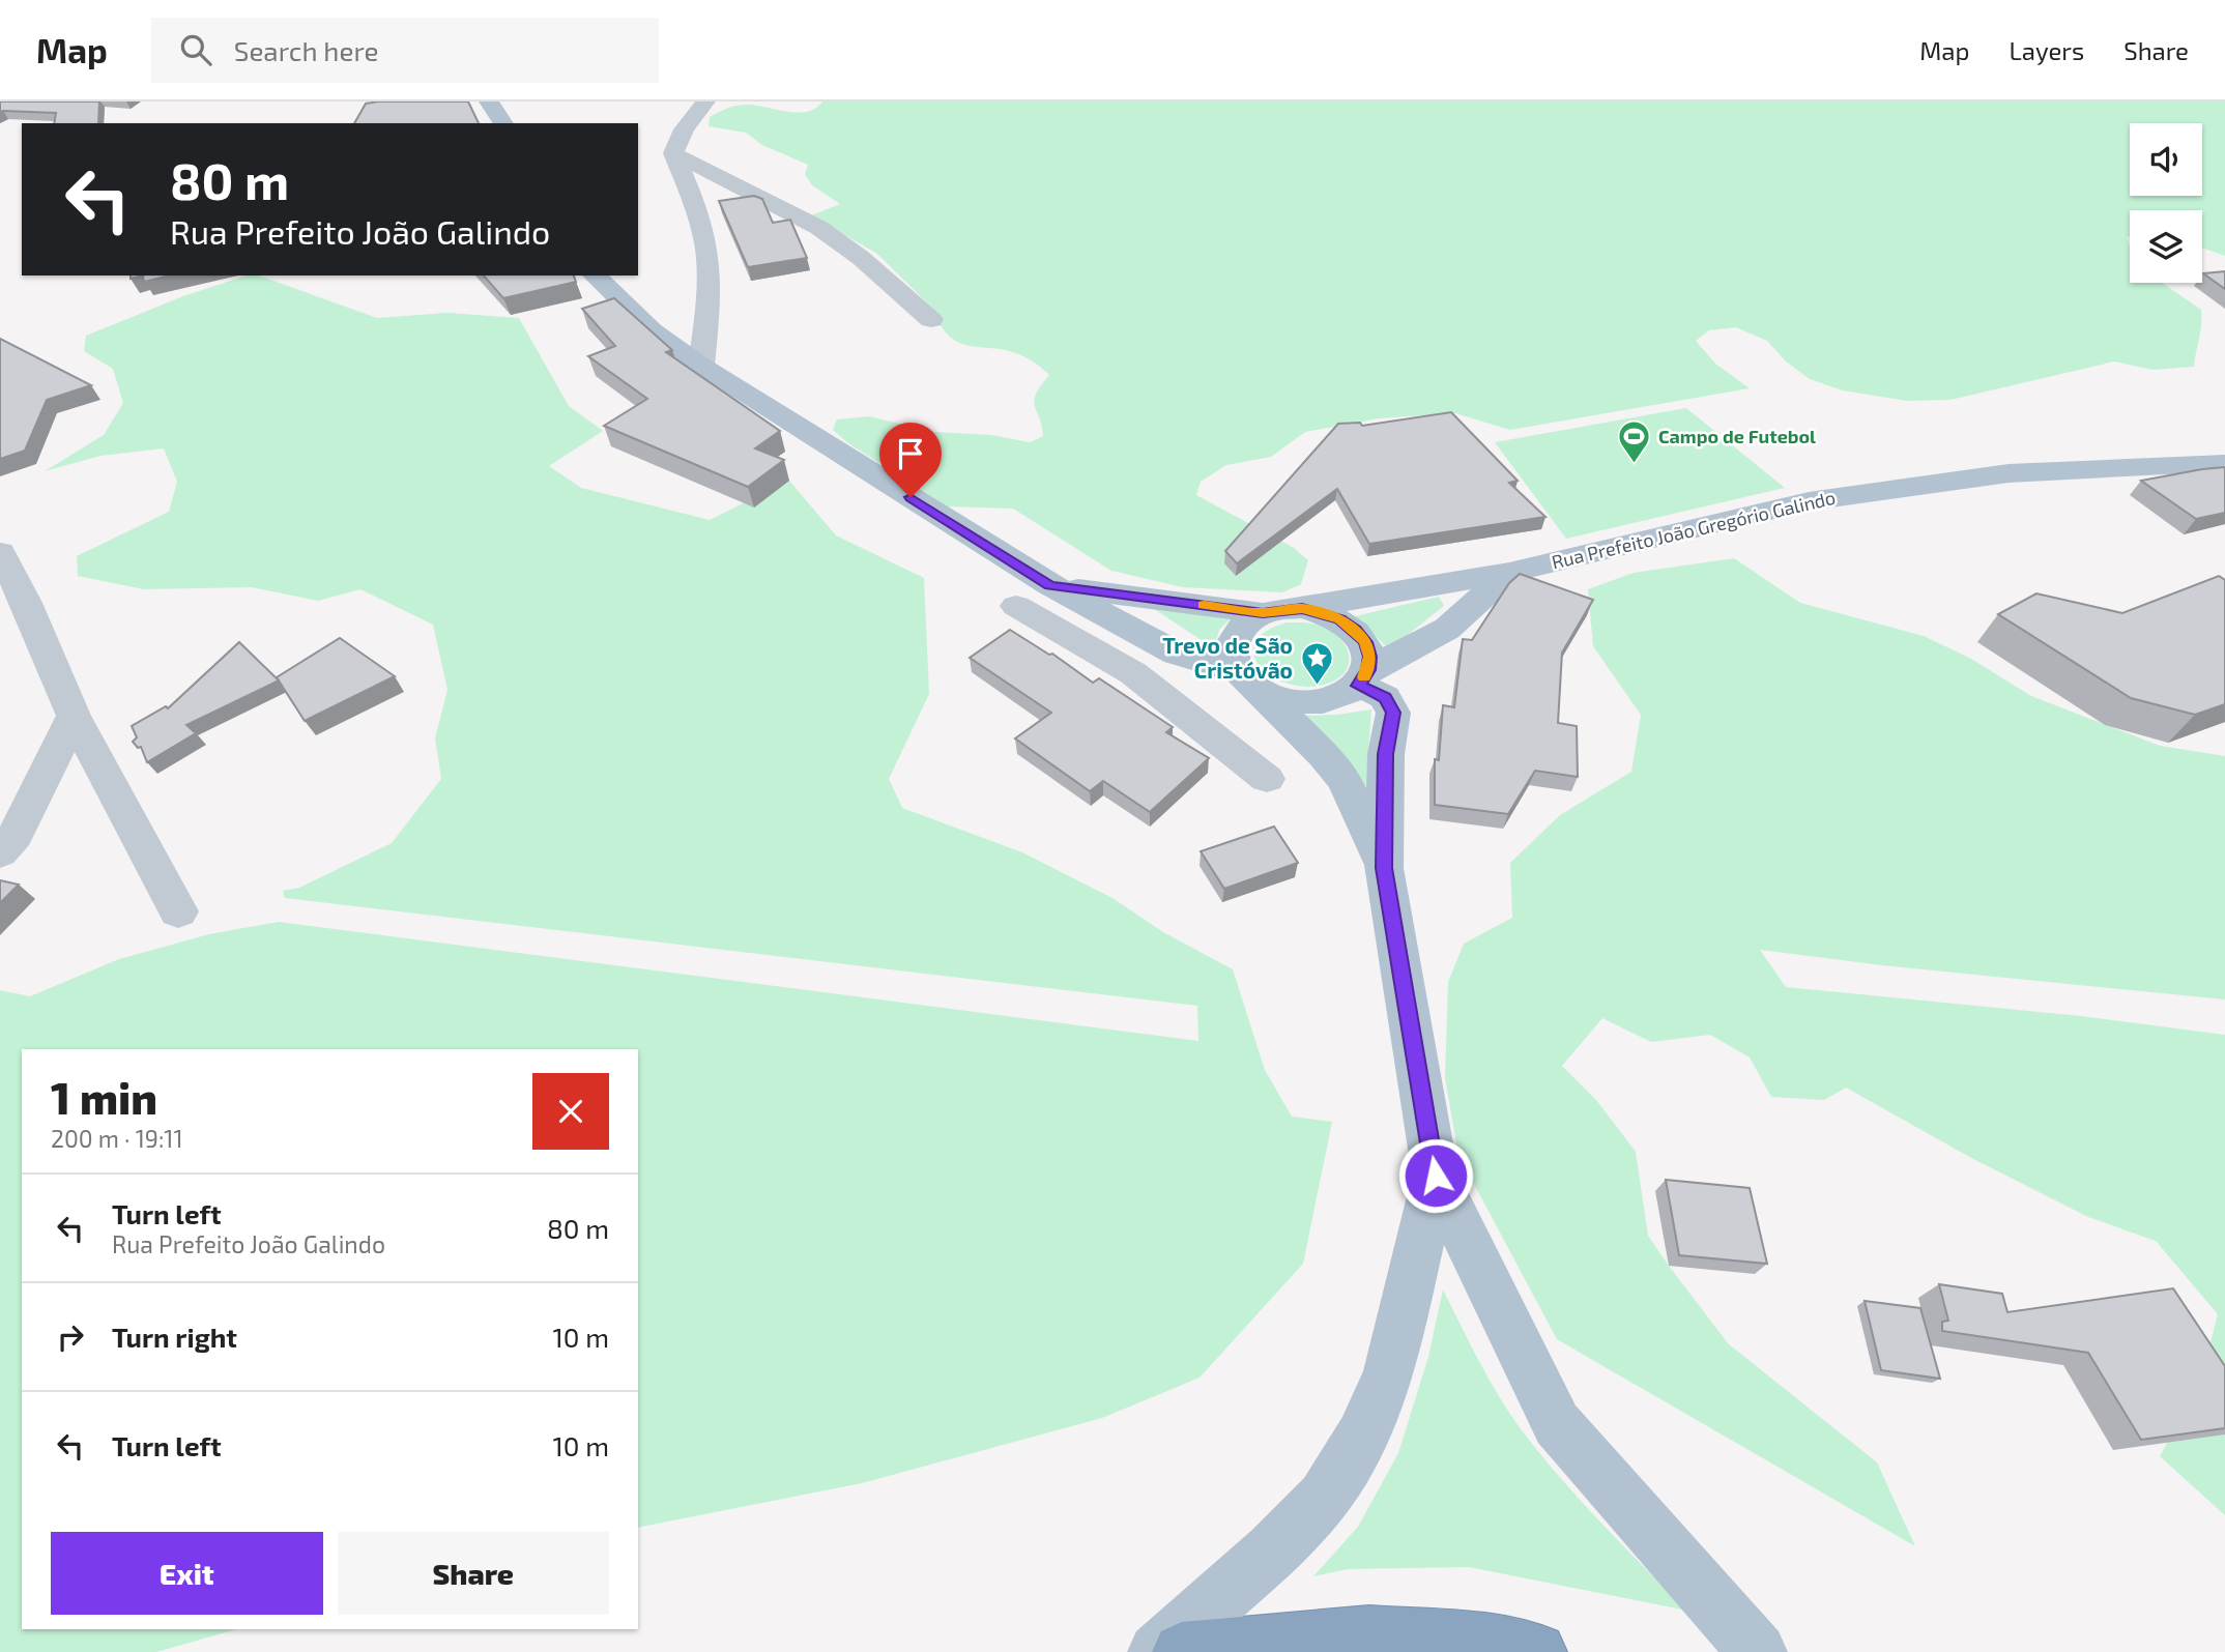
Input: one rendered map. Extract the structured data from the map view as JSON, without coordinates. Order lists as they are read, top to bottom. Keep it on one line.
{"streets":{"main road":["Rua Prefeito João Gregório Galindo"]},"places":{"sports":["Campo de Futebol"],"place":["Trevo de São Cristóvão"]},"page":{"header":"Map","search":"Search here","nav":["Map","Layers","Share"],"turn":["80 m","Rua Prefeito João Galindo"],"heading":["1 min","200 m · 19:11"],"list":[{"name":"Turn left","note":"Rua Prefeito João Galindo","value":"80 m"},{"name":"Turn right","value":"10 m"},{"name":"Turn left","value":"10 m"}],"buttons":["Exit","Share"]}}
